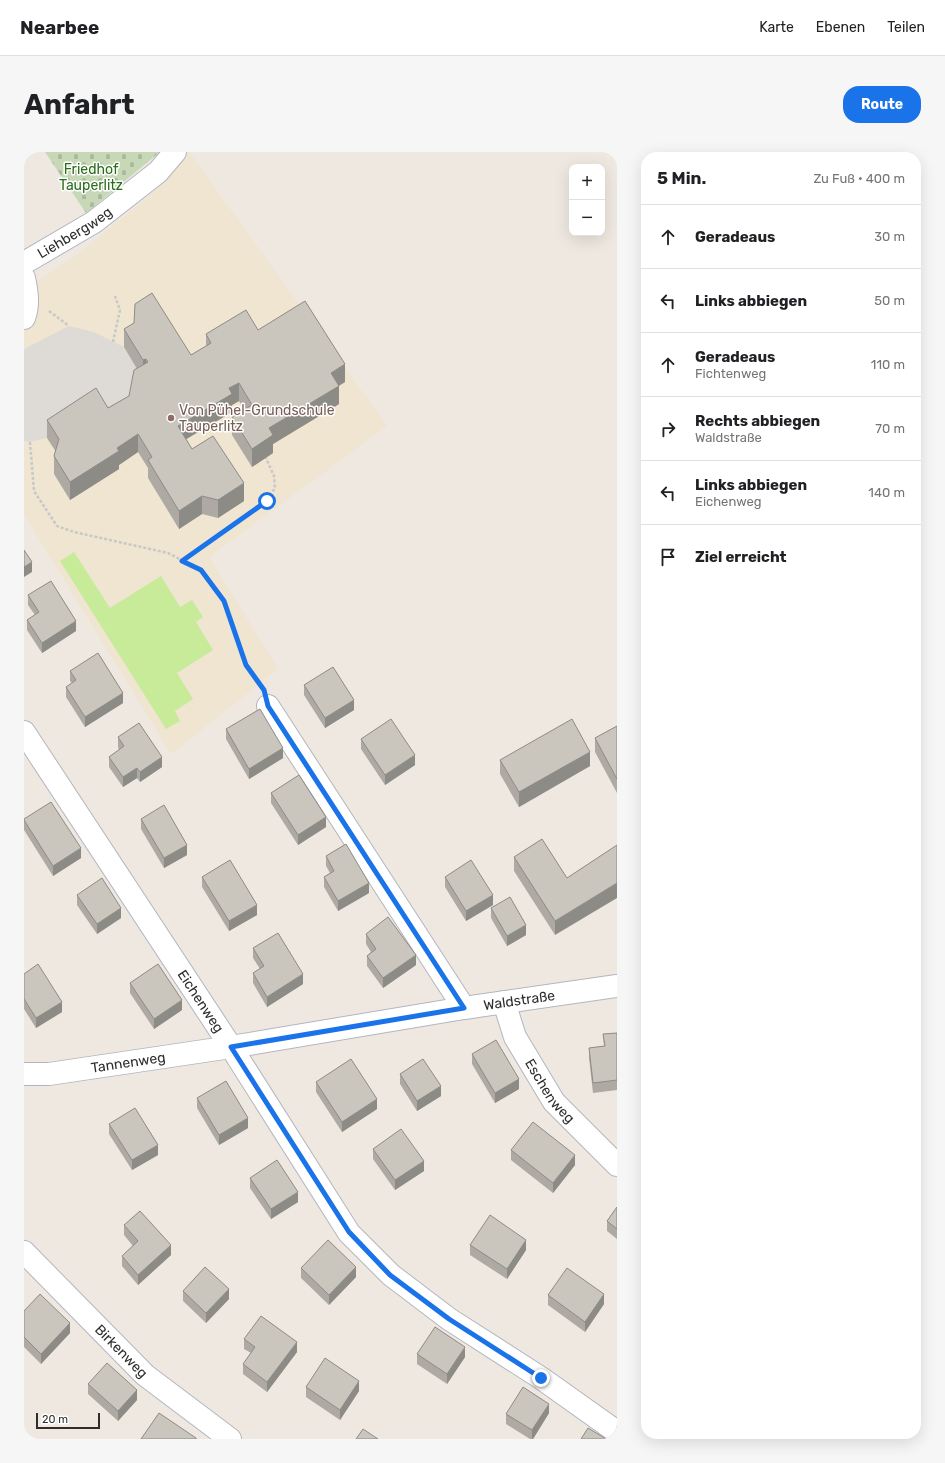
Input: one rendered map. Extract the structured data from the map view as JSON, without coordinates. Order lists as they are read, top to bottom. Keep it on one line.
{"streets":{"street":["Liehbergweg","Waldstraße","Eichenweg","Tannenweg","Eschenweg","Birkenweg"]},"crossings":[["Waldstraße","Eichenweg"],["Waldstraße","Tannenweg"],["Waldstraße","Eschenweg"],["Eichenweg","Tannenweg"]],"parks":["Friedhof Tauperlitz"],"places":["Von Pühel-Grundschule Tauperlitz"],"scale_bar":"20 m","page":{"header":"Nearbee","nav":["Karte","Ebenen","Teilen"],"buttons":"Route","title":"Anfahrt","heading":["5 Min.","Zu Fuß · 400 m"],"map_buttons":["+","−"],"list":[["Geradeaus","30 m"],["Links abbiegen","50 m"],["Geradeaus","Fichtenweg","110 m"],["Rechts abbiegen","Waldstraße","70 m"],["Links abbiegen","Eichenweg","140 m"],"Ziel erreicht"],"scale":"20 m"}}
